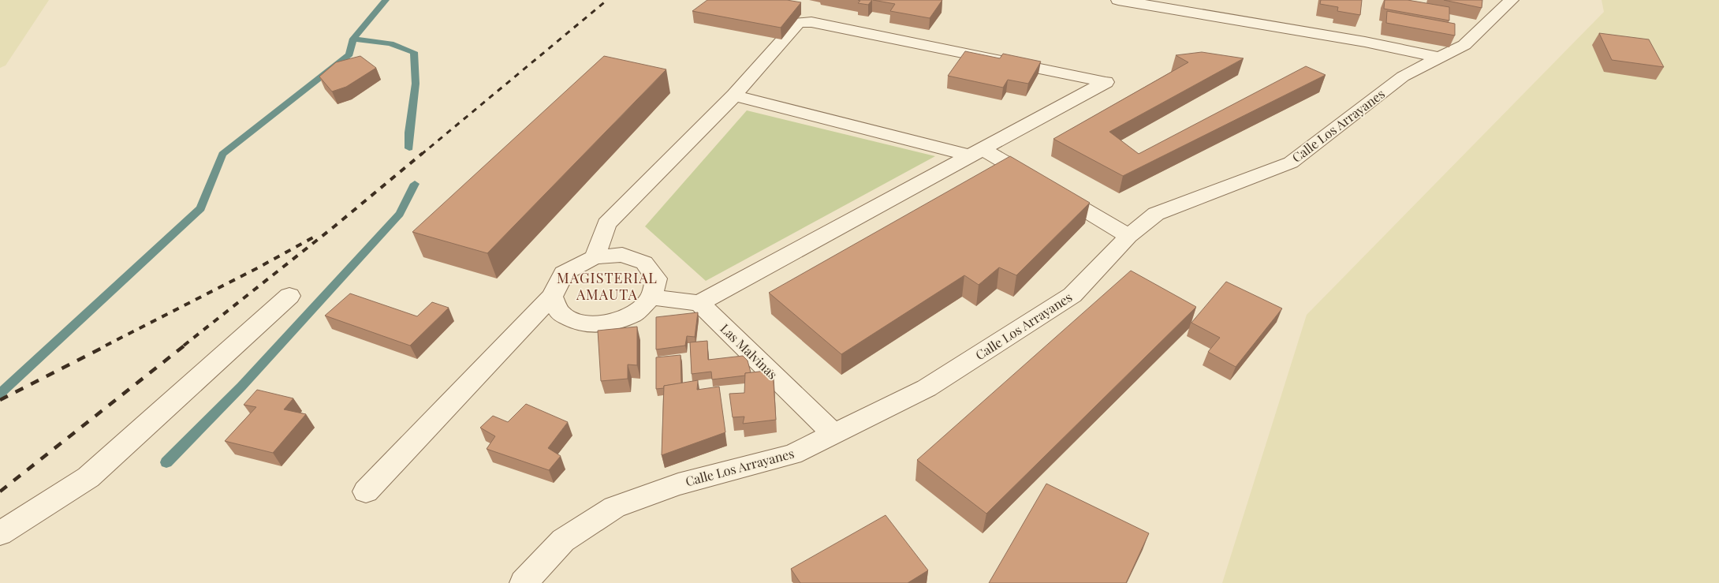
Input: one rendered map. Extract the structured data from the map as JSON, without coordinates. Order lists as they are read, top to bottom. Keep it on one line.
{"streets":{"street":["Calle Los Arrayanes","Las Malvinas"]},"crossings":[["Calle Los Arrayanes","Las Malvinas"]],"districts":["MAGISTERIAL AMAUTA"]}
